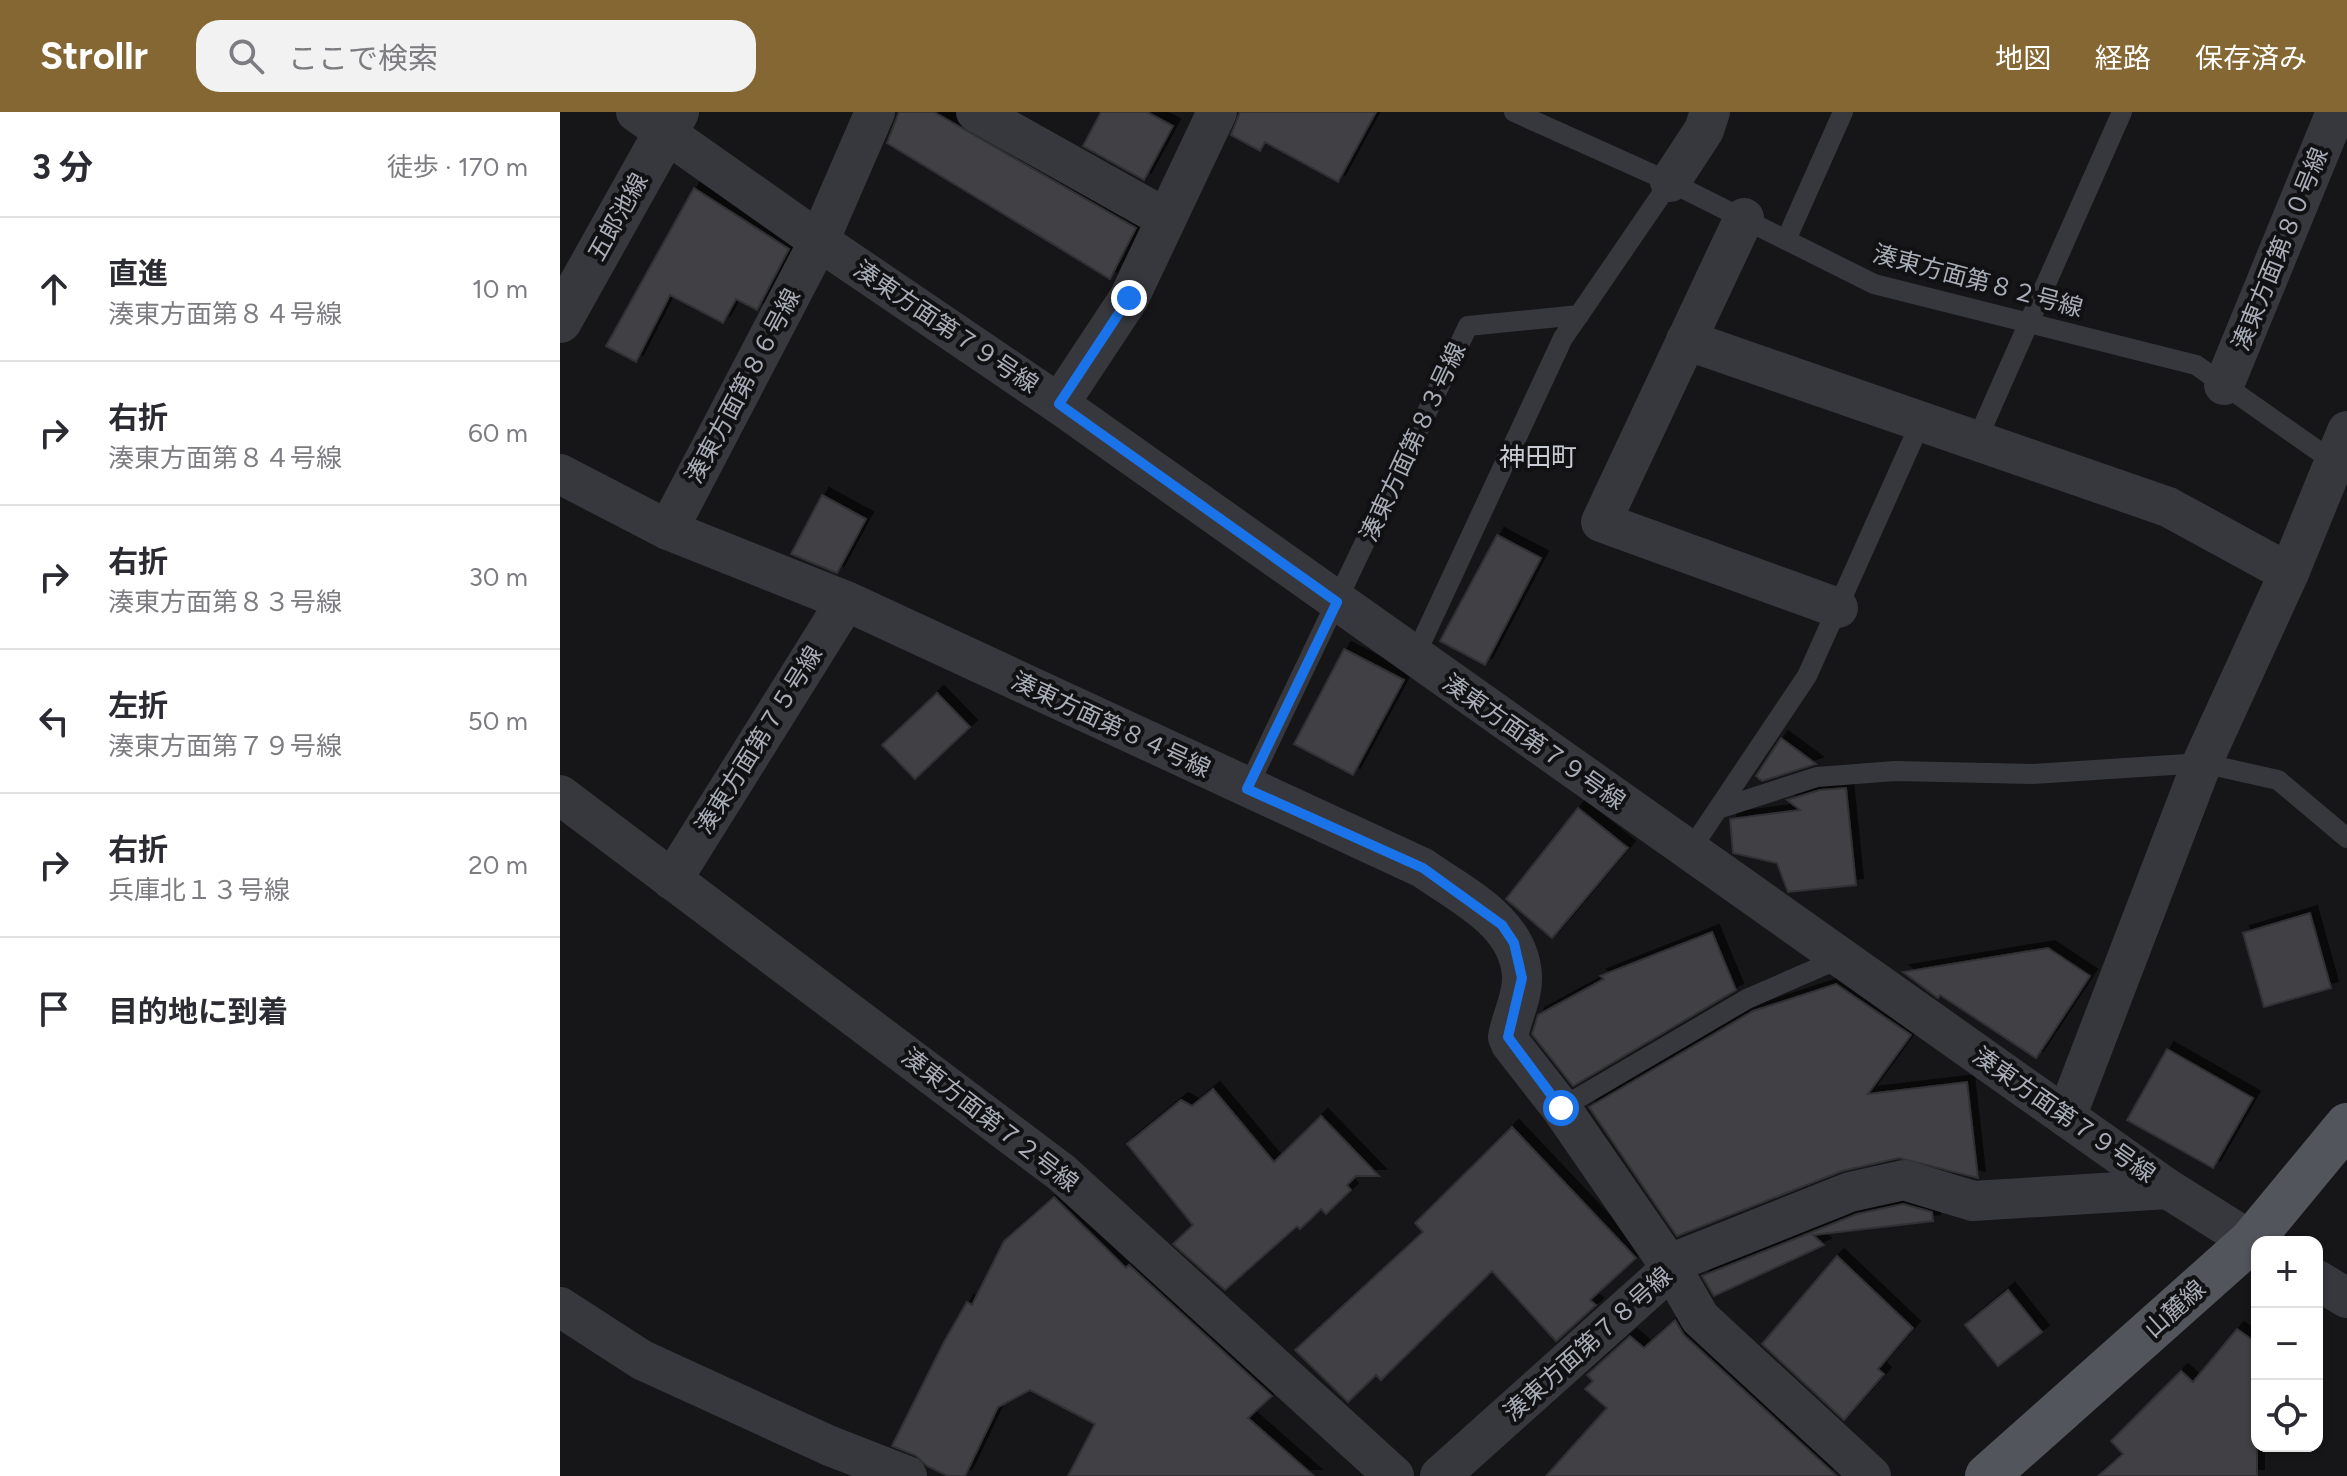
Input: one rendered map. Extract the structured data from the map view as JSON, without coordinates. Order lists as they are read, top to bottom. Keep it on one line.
{"streets":{"main road":["山麓線"],"street":["五郎池線","湊東方面第８０号線","湊東方面第７９号線","湊東方面第８６号線","湊東方面第８４号線","湊東方面第７５号線","湊東方面第７２号線","湊東方面第７８号線"],"lane":["湊東方面第８２号線","湊東方面第８３号線"]},"crossings":[["五郎池線","湊東方面第７９号線"],["湊東方面第８０号線","湊東方面第８２号線"],["湊東方面第７９号線","湊東方面第８６号線"],["湊東方面第７９号線","湊東方面第８３号線"],["湊東方面第７９号線","湊東方面第７８号線"],["湊東方面第８６号線","湊東方面第８４号線"],["湊東方面第８３号線","湊東方面第８４号線"],["湊東方面第８４号線","湊東方面第７５号線"],["湊東方面第８４号線","湊東方面第７８号線"],["湊東方面第７５号線","湊東方面第７２号線"]],"districts":["神田町"],"page":{"header":"Strollr","search":"ここで検索","nav":["地図","経路","保存済み"],"heading":["3 分","徒歩 · 170 m"],"list":[["直進","湊東方面第８４号線","10 m"],["右折","湊東方面第８４号線","60 m"],["右折","湊東方面第８３号線","30 m"],["左折","湊東方面第７９号線","50 m"],["右折","兵庫北１３号線","20 m"],"目的地に到着"],"map_buttons":["+","−"]}}
